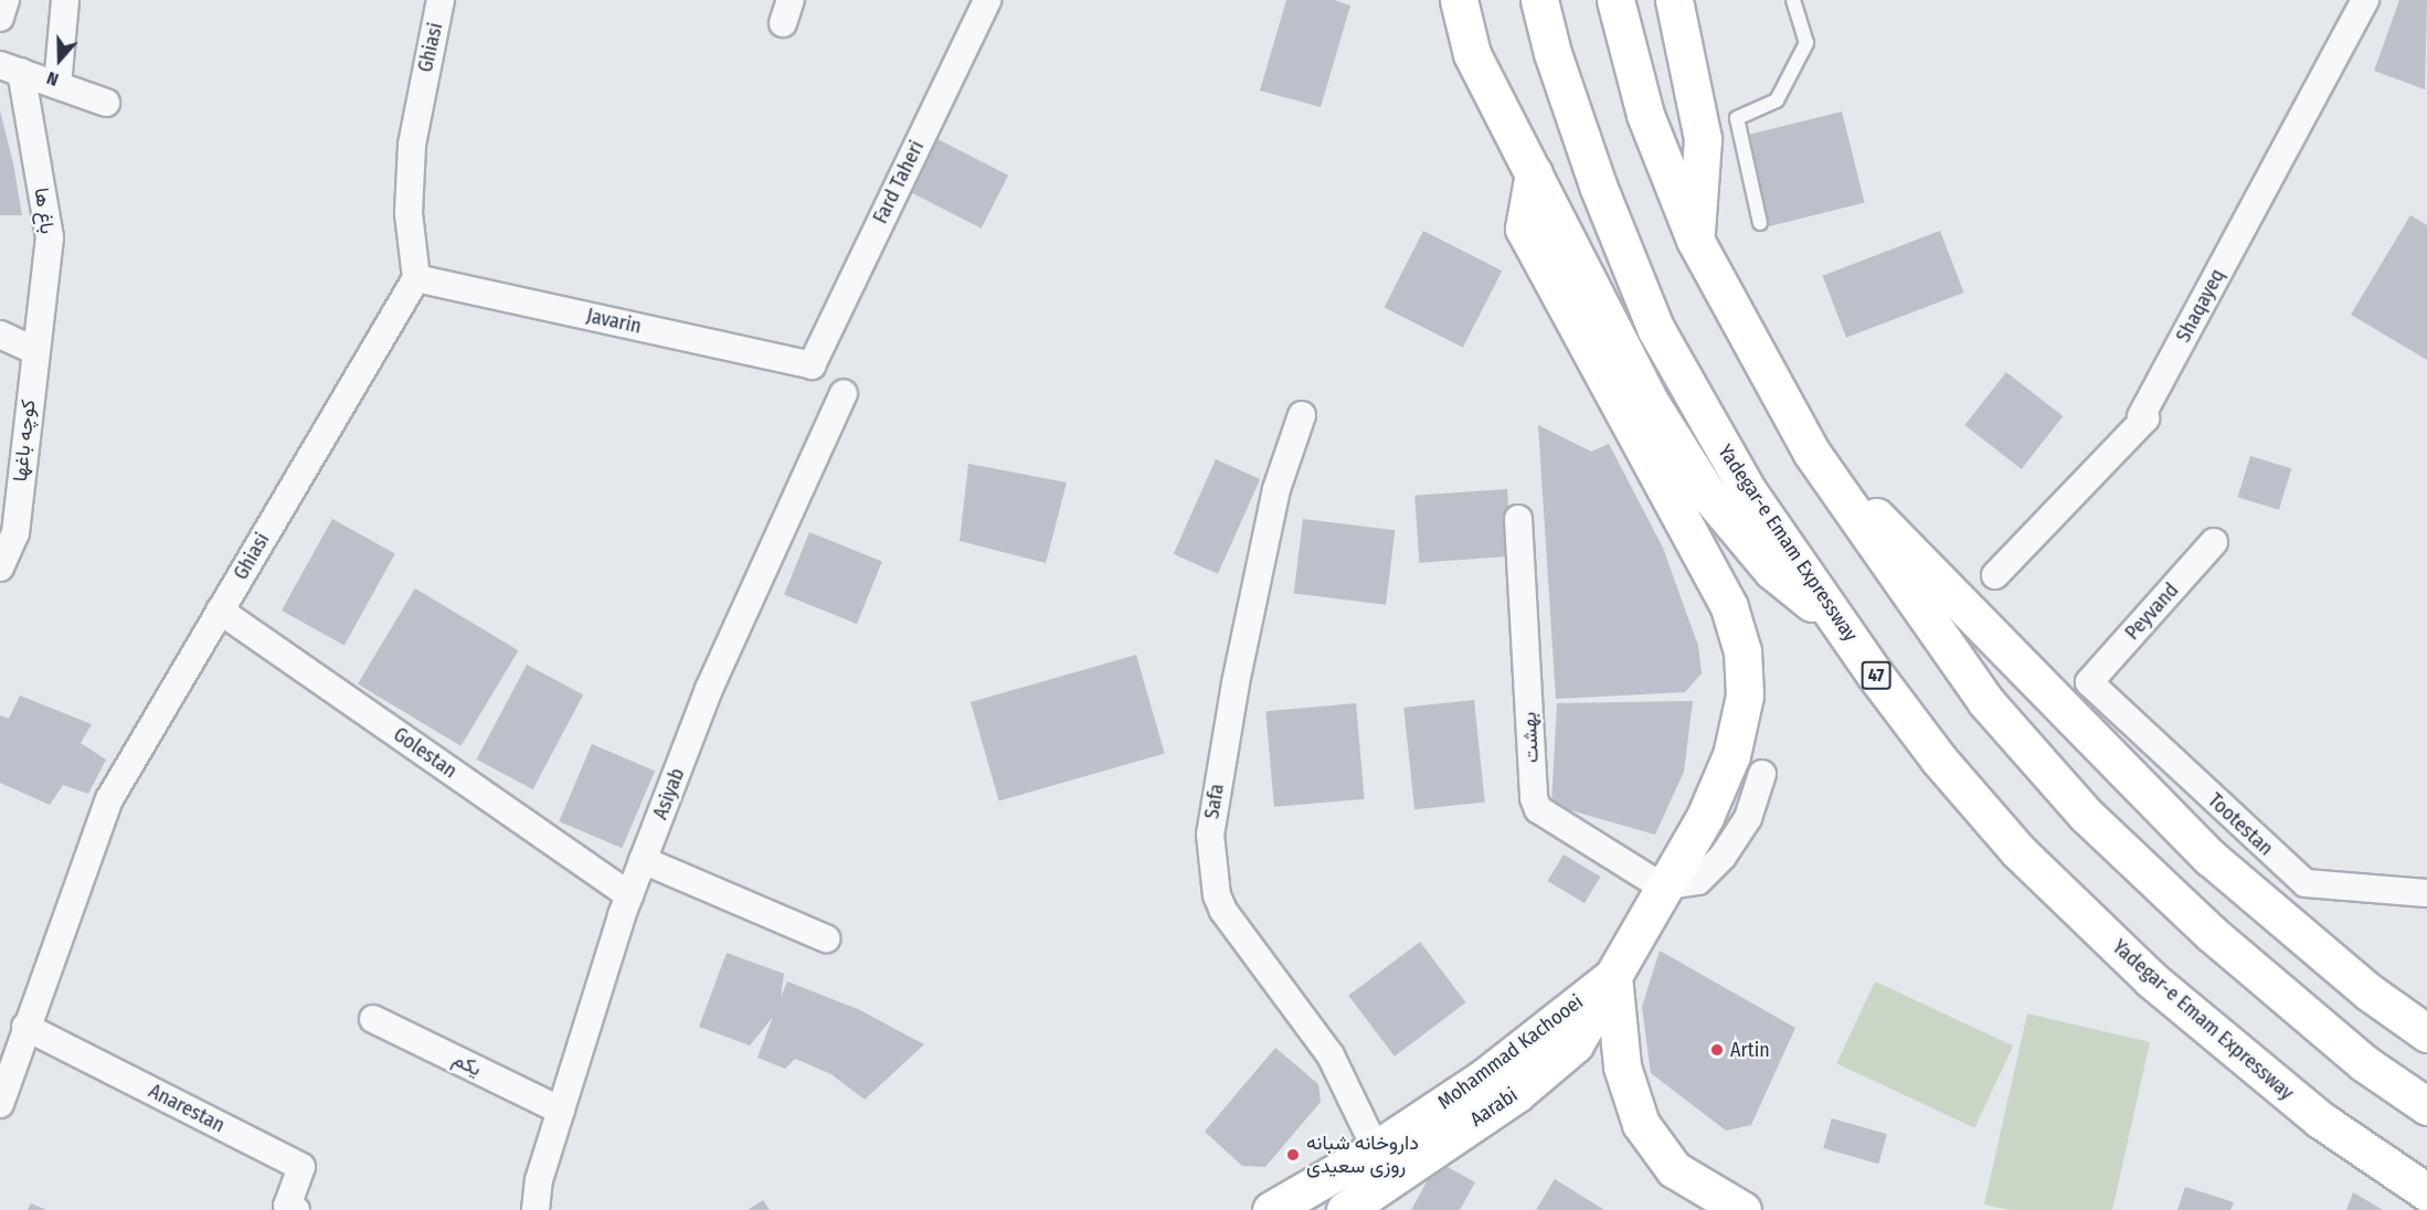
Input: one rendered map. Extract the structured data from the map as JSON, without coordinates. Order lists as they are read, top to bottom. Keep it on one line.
{"streets":{"main road":["Yadegar-e Emam Expressway","47","Mohammad Kachooei","Aarabi"],"street":["Ghiasi","Fard Taheri","باغ ها","Shaqayeq","Javarin","کوچه باغها","Peyvand","بهشت","Golestan","Asiyab","Safa","Tootestan","یکم","Anarestan"]},"crossings":[["Ghiasi","Javarin"],["Ghiasi","Golestan"],["Ghiasi","Anarestan"],["Fard Taheri","Javarin"],["باغ ها","کوچه باغها"],["Peyvand","Tootestan"],["بهشت","Aarabi"],["Golestan","Asiyab"],["Asiyab","یکم"],["Safa","Mohammad Kachooei"],["Mohammad Kachooei","Aarabi"]],"places":["Artin","داروخانه شبانه روزی سعیدی"],"north":"bottom"}
